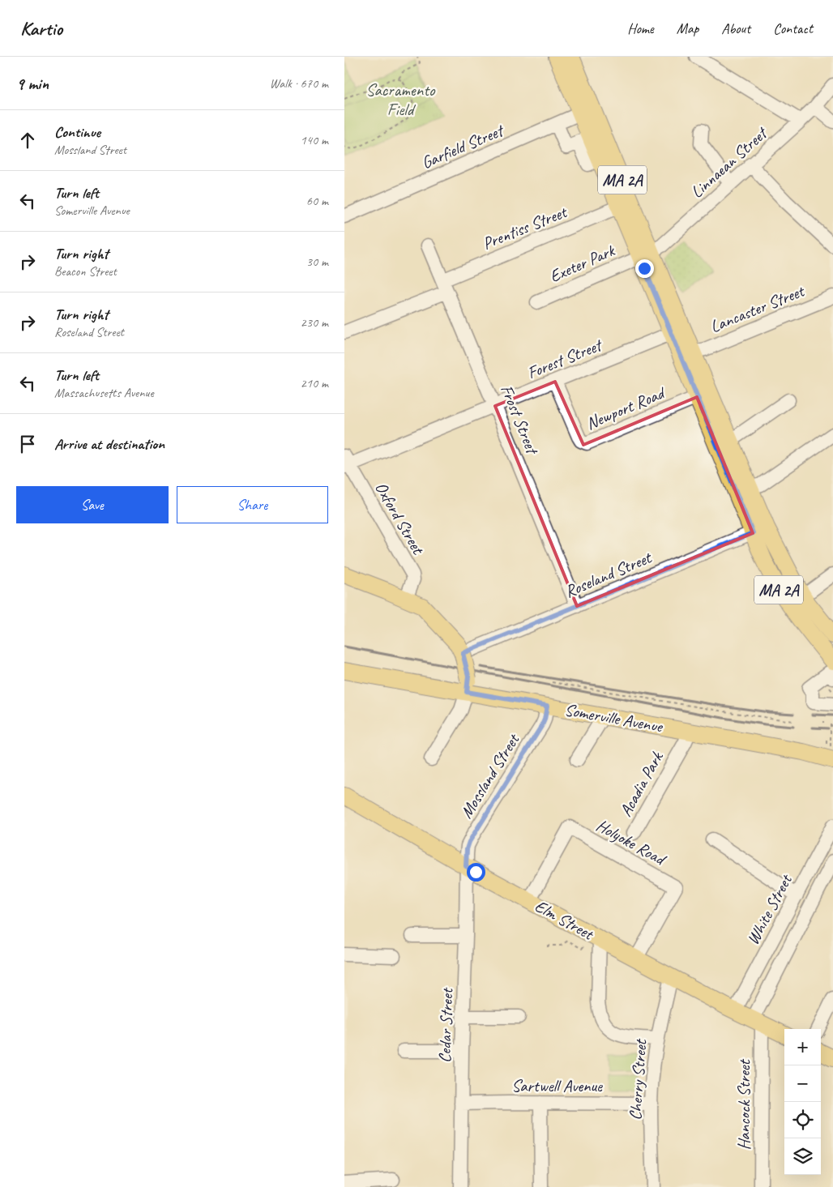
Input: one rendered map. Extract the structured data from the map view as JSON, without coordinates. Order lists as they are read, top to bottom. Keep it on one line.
{"streets":{"main road":["MA 2A","Somerville Avenue","Elm Street"],"street":["Garfield Street","Linnaean Street","Prentiss Street","Exeter Park","Lancaster Street","Forest Street","Newport Road","Frost Street","Oxford Street","Roseland Street","Mossland Street","Acadia Park","Holyoke Road","White Street","Cedar Street","Cherry Street","Sartwell Avenue","Hancock Street"]},"crossings":[["Garfield Street","MA 2A"],["Linnaean Street","MA 2A"],["Linnaean Street","Exeter Park"],["MA 2A","Prentiss Street"],["MA 2A","Exeter Park"],["MA 2A","Lancaster Street"],["MA 2A","Forest Street"],["MA 2A","Newport Road"],["MA 2A","Roseland Street"],["Prentiss Street","Frost Street"],["Forest Street","Newport Road"],["Forest Street","Frost Street"],["Forest Street","Oxford Street"],["Frost Street","Roseland Street"],["Somerville Avenue","Mossland Street"],["Somerville Avenue","Acadia Park"],["Mossland Street","Elm Street"],["Mossland Street","Cedar Street"],["Holyoke Road","Elm Street"],["White Street","Elm Street"],["Elm Street","Cedar Street"],["Elm Street","Cherry Street"],["Elm Street","Hancock Street"],["Cedar Street","Sartwell Avenue"],["Cherry Street","Sartwell Avenue"]],"parks":["Sacramento Field"],"page":{"header":"Kartio","nav":["Home","Map","About","Contact"],"heading":["9 min","Walk · 670 m"],"list":[["Continue","Mossland Street","140 m"],["Turn left","Somerville Avenue","60 m"],["Turn right","Beacon Street","30 m"],["Turn right","Roseland Street","230 m"],["Turn left","Massachusetts Avenue","210 m"],"Arrive at destination"],"buttons":["Save","Share"],"map_buttons":["+","−"]}}
